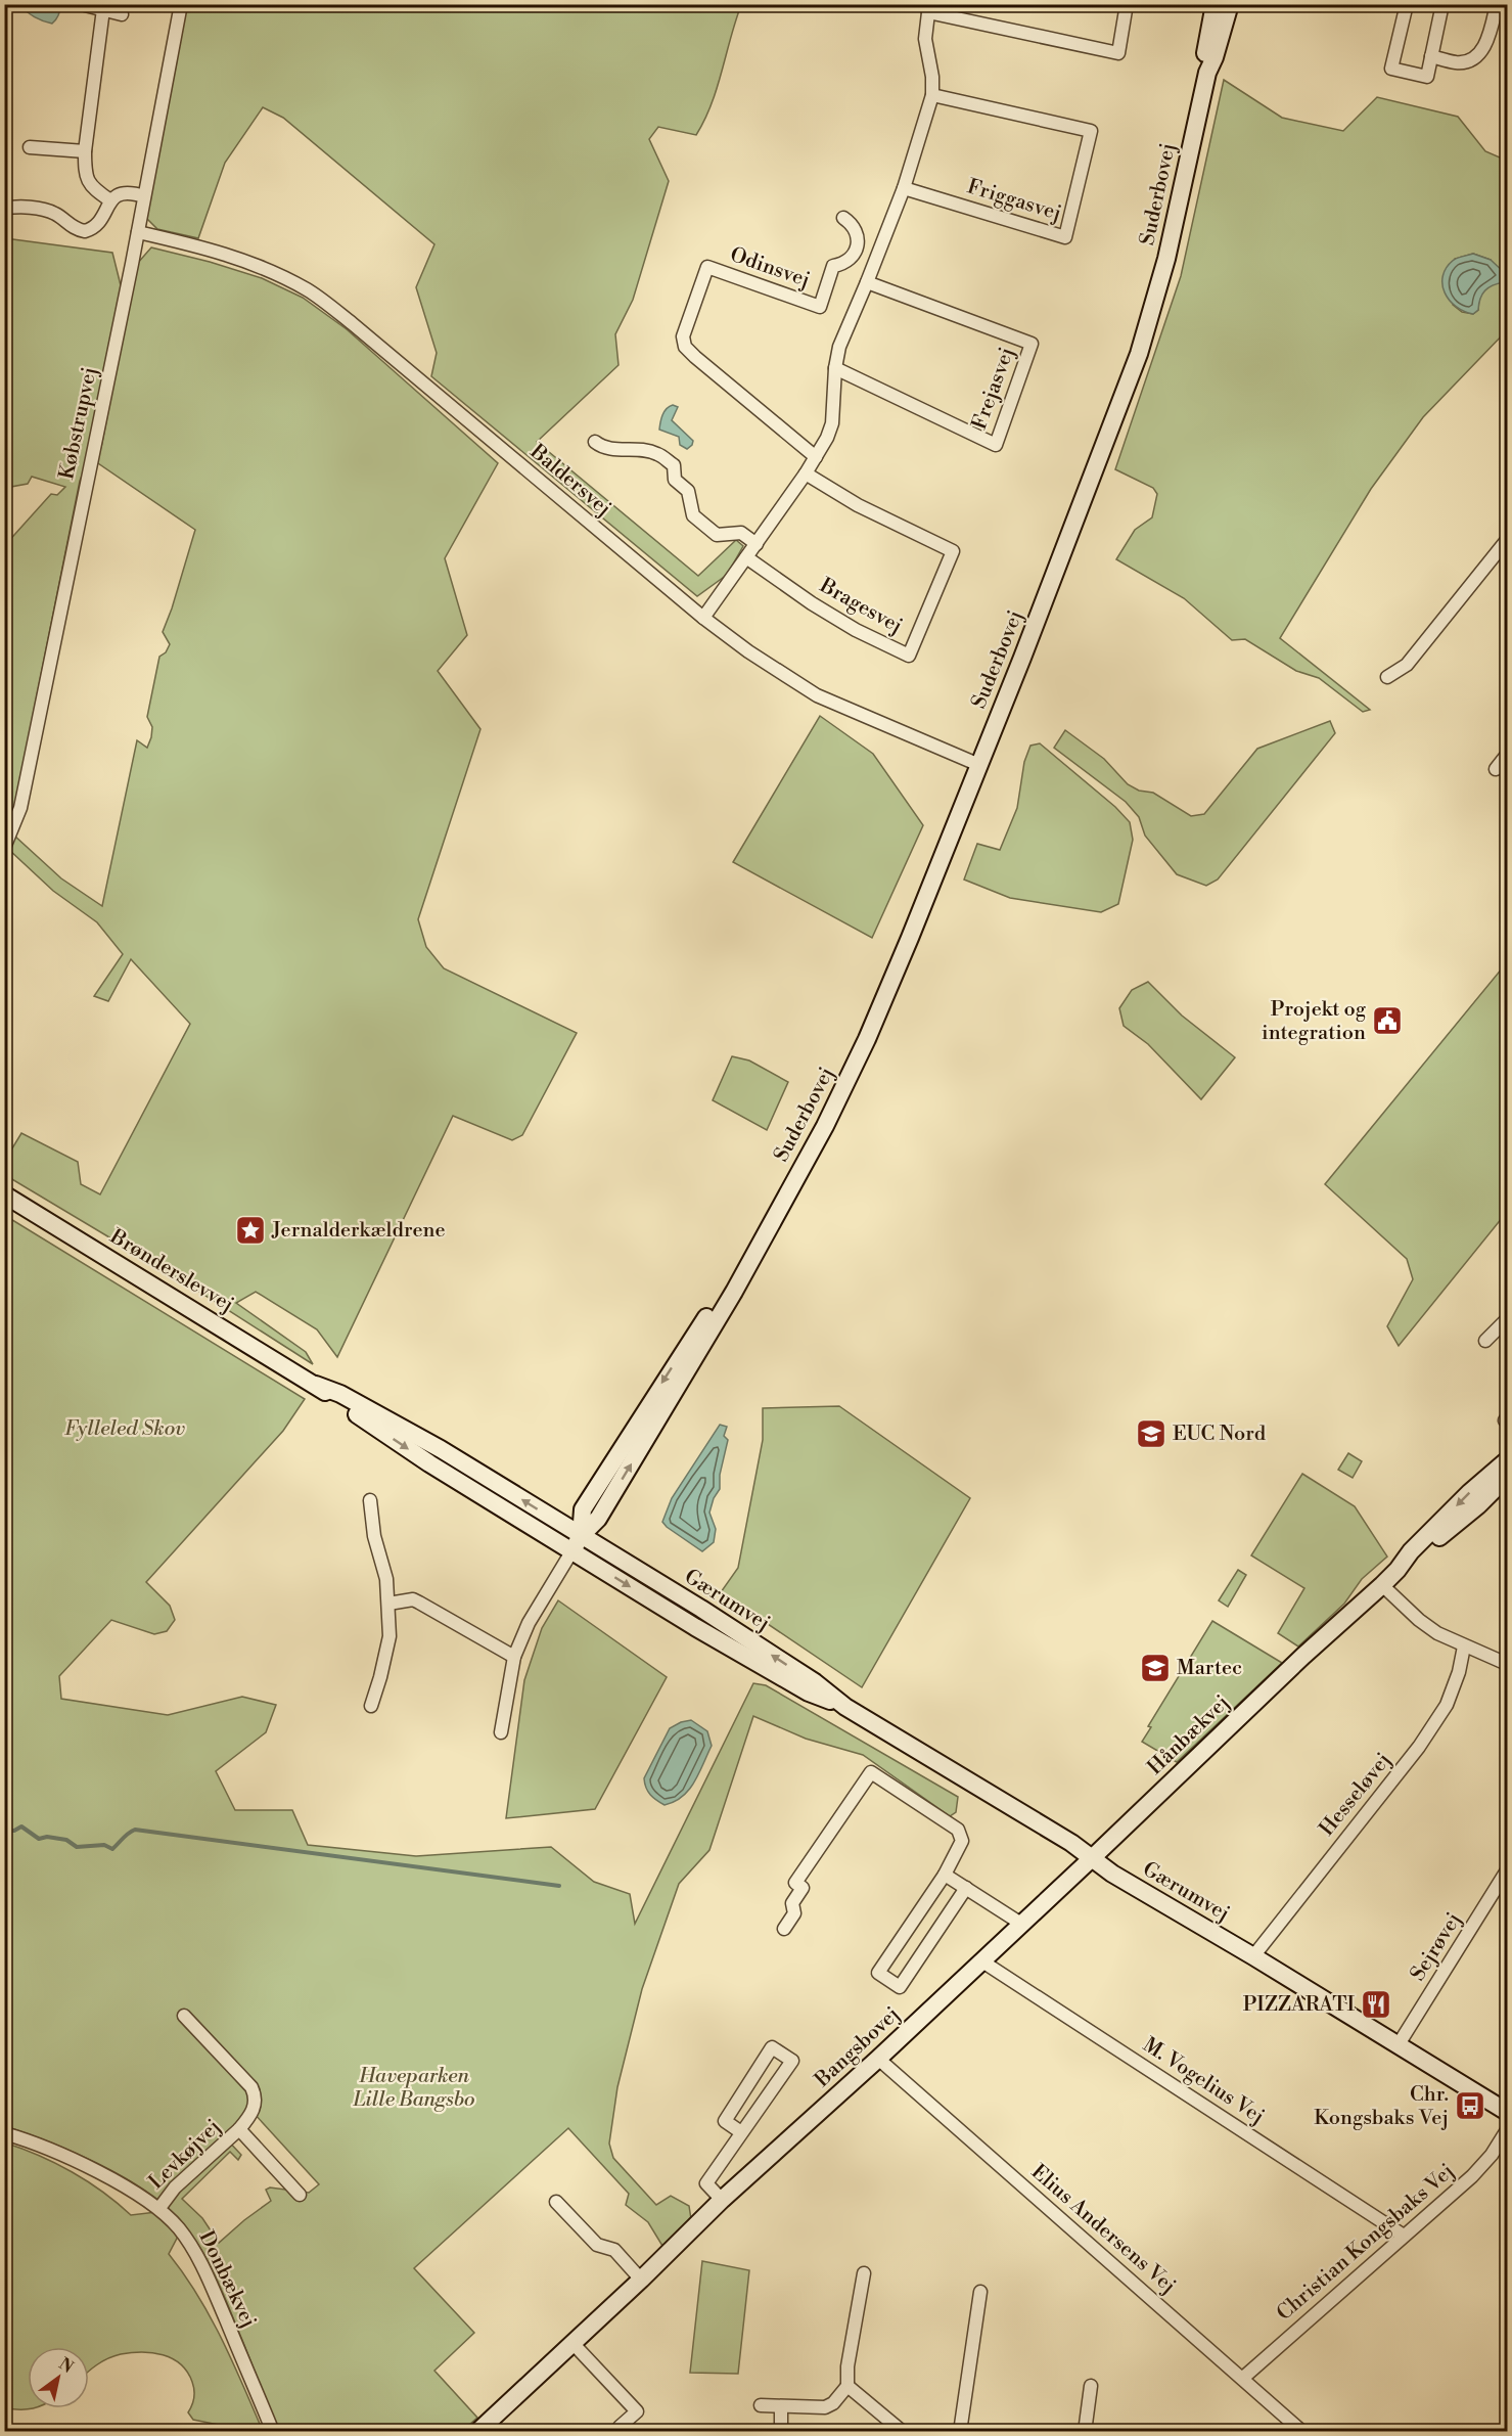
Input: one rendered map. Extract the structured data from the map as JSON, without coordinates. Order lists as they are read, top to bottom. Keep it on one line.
{"streets":{"street":["Suderbovej","Friggasvej","Odinsvej","Frejasvej","Købstrupvej","Baldersvej","Bragesvej","Brønderslevvej","Gærumvej","Hånbækvej","Hesseløvej","Sejrøvej","Bangsbovej","M. Vogelius Vej","Levkøjvej","Elius Andersens Vej","Christian Kongsbaks Vej","Donbækvej"]},"crossings":[["Suderbovej","Baldersvej"],["Suderbovej","Brønderslevvej"],["Suderbovej","Gærumvej"],["Købstrupvej","Baldersvej"],["Brønderslevvej","Gærumvej"],["Gærumvej","Hånbækvej"],["Gærumvej","Hesseløvej"],["Gærumvej","Sejrøvej"],["Gærumvej","Bangsbovej"],["Hånbækvej","Bangsbovej"],["Bangsbovej","M. Vogelius Vej"],["Bangsbovej","Elius Andersens Vej"],["M. Vogelius Vej","Christian Kongsbaks Vej"],["Levkøjvej","Donbækvej"],["Elius Andersens Vej","Christian Kongsbaks Vej"]],"parks":["Fylleled Skov","Haveparken Lille Bangsbo"],"places":{"public building":["Projekt og integration"],"place":["Jernalderkældrene"],"school or university":["EUC Nord","Martec"],"restaurant":["PIZZARATI"],"bus stop":["Chr. Kongsbaks Vej"]},"north":"top right"}
